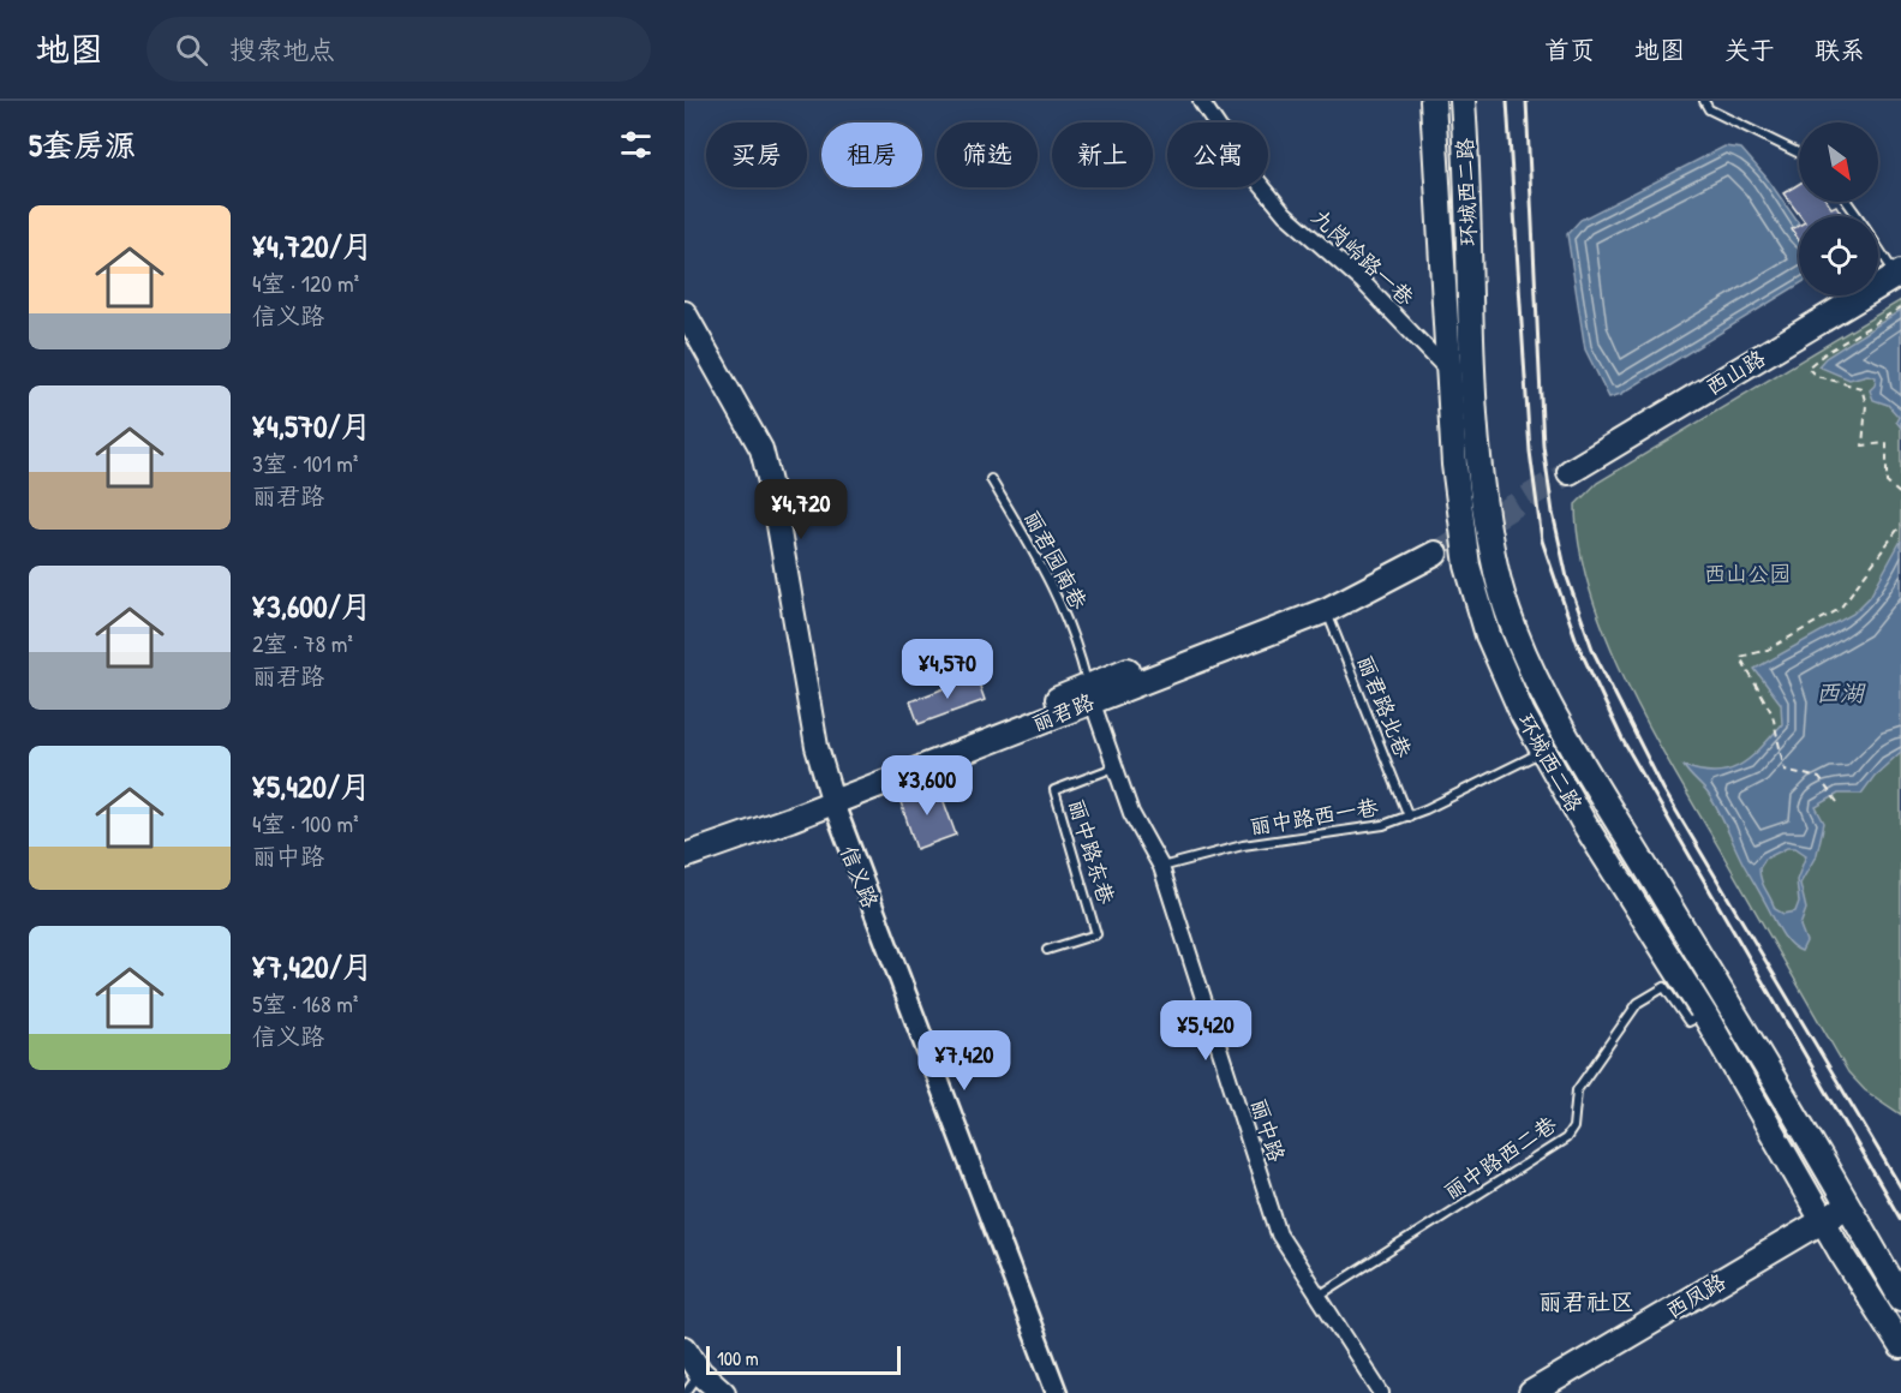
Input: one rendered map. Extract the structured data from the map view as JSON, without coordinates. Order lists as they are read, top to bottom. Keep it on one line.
{"streets":{"main road":["环城西二路","西山路","丽君路","信义路","西凤路"],"street":["九岗岭路一巷","丽中路"],"lane":["丽君园南巷","丽君路北巷","丽中路西一巷","丽中路东巷","丽中路西二巷"]},"crossings":[["环城西二路","九岗岭路一巷"],["环城西二路","丽中路西一巷"],["环城西二路","丽中路西二巷"],["环城西二路","西凤路"],["丽君园南巷","丽君路"],["丽君园南巷","丽中路"],["丽君路北巷","丽君路"],["丽君路北巷","丽中路西一巷"],["丽君路","信义路"],["丽君路","丽中路"],["丽中路西一巷","丽中路"],["丽中路东巷","丽中路"],["丽中路","丽中路西二巷"]],"districts":["丽君社区"],"water":["西湖"],"parks":["西山公园"],"scale_bar":"100 m","north":"bottom right","page":{"header":"地图","search":"搜索地点","nav":["首页","地图","关于","联系"],"heading":"5套房源","chip":["买房","租房","筛选","新上","公寓"],"list":[{"name":"¥4,720/月","note":"4室 · 120 m² · 信义路"},{"name":"¥4,570/月","note":"3室 · 101 m² · 丽君路"},{"name":"¥3,600/月","note":"2室 · 78 m² · 丽君路"},{"name":"¥5,420/月","note":"4室 · 100 m² · 丽中路"},{"name":"¥7,420/月","note":"5室 · 168 m² · 信义路"}],"price":["¥4,720","¥4,570","¥3,600","¥5,420","¥7,420"],"scale":"100 m"}}
